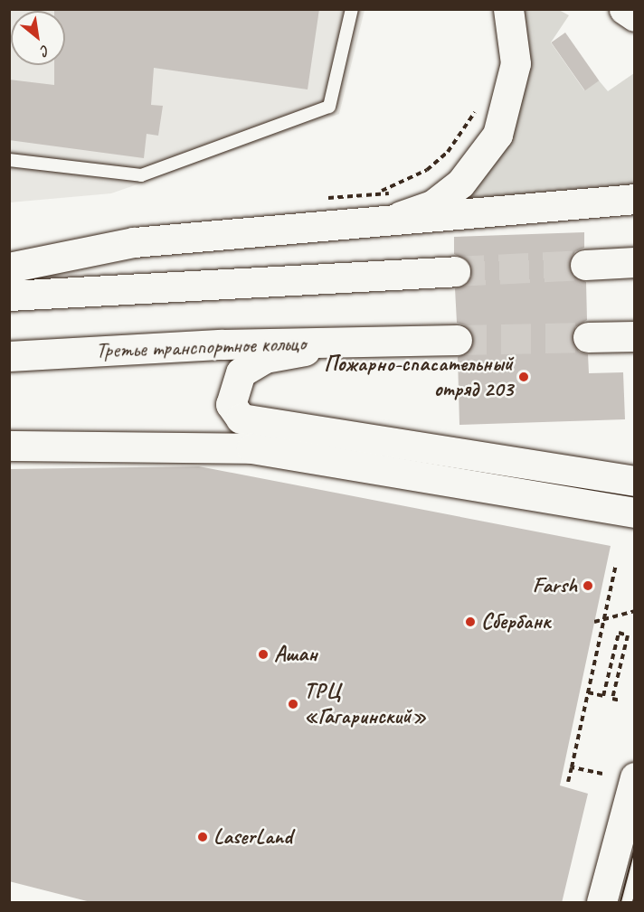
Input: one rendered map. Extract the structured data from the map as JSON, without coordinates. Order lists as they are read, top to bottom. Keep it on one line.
{"streets":{"main road":["Третье транспортное кольцо"]},"places":["Пожарно-спасательный отряд 203","Farsh","Сбербанк","Ашан","ТРЦ «Гагаринский»","LaserLand"],"north":"bottom right"}
